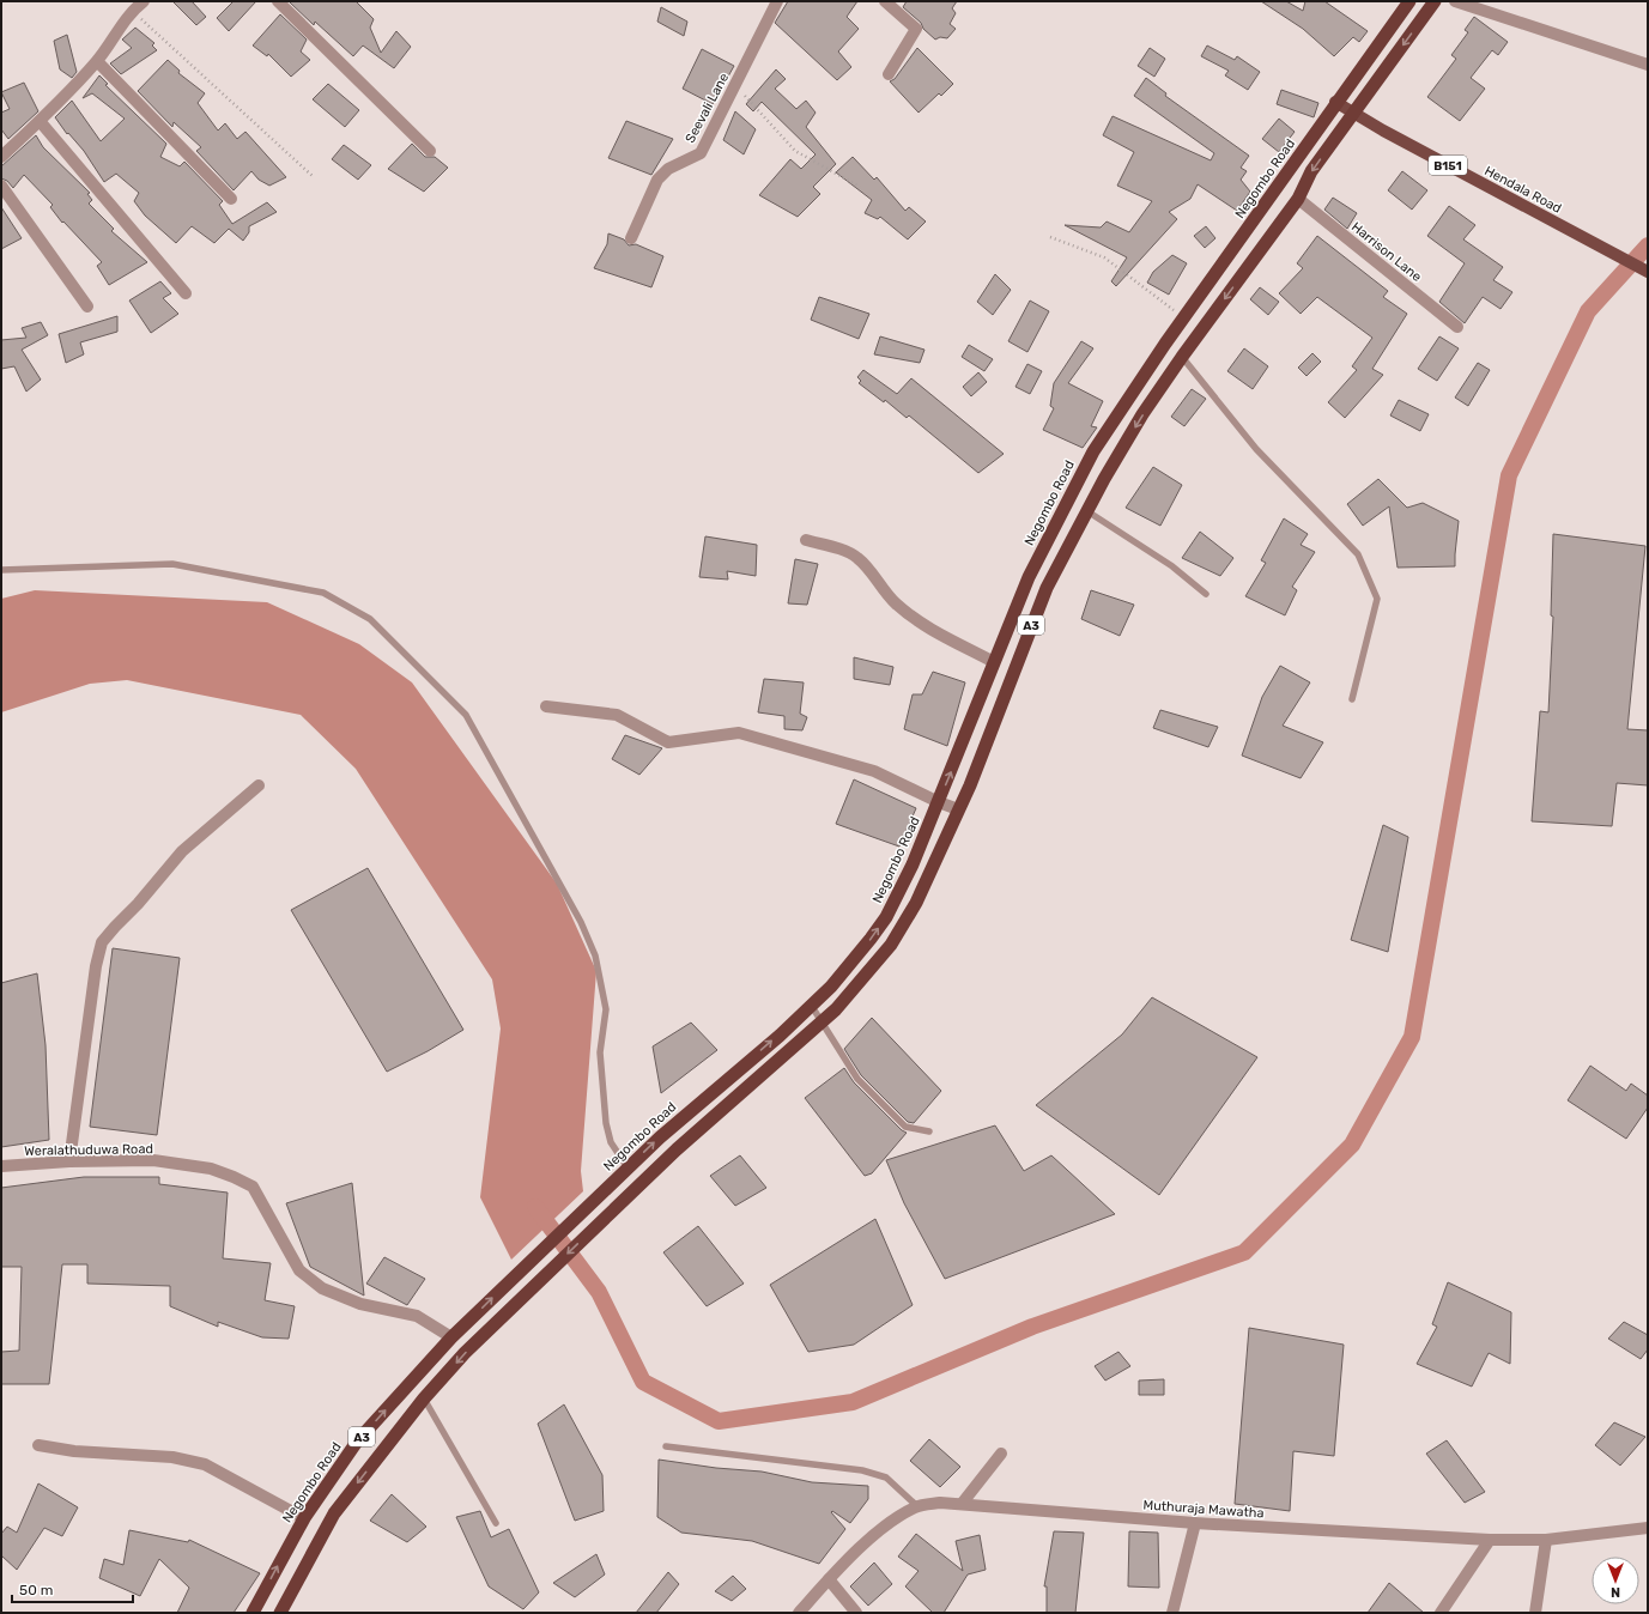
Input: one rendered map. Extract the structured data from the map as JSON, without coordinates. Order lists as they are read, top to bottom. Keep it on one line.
{"streets":{"highway":["Negombo Road","A3"],"main road":["B151","Hendala Road"],"street":["Seevali Lane","Harrison Lane","Weralathuduwa Road","Muthuraja Mawatha"]},"crossings":[["Negombo Road","Hendala Road"],["Negombo Road","Weralathuduwa Road"],["Hendala Road","A3"],["Harrison Lane","A3"]],"scale_bar":"50 m","north":"bottom"}
